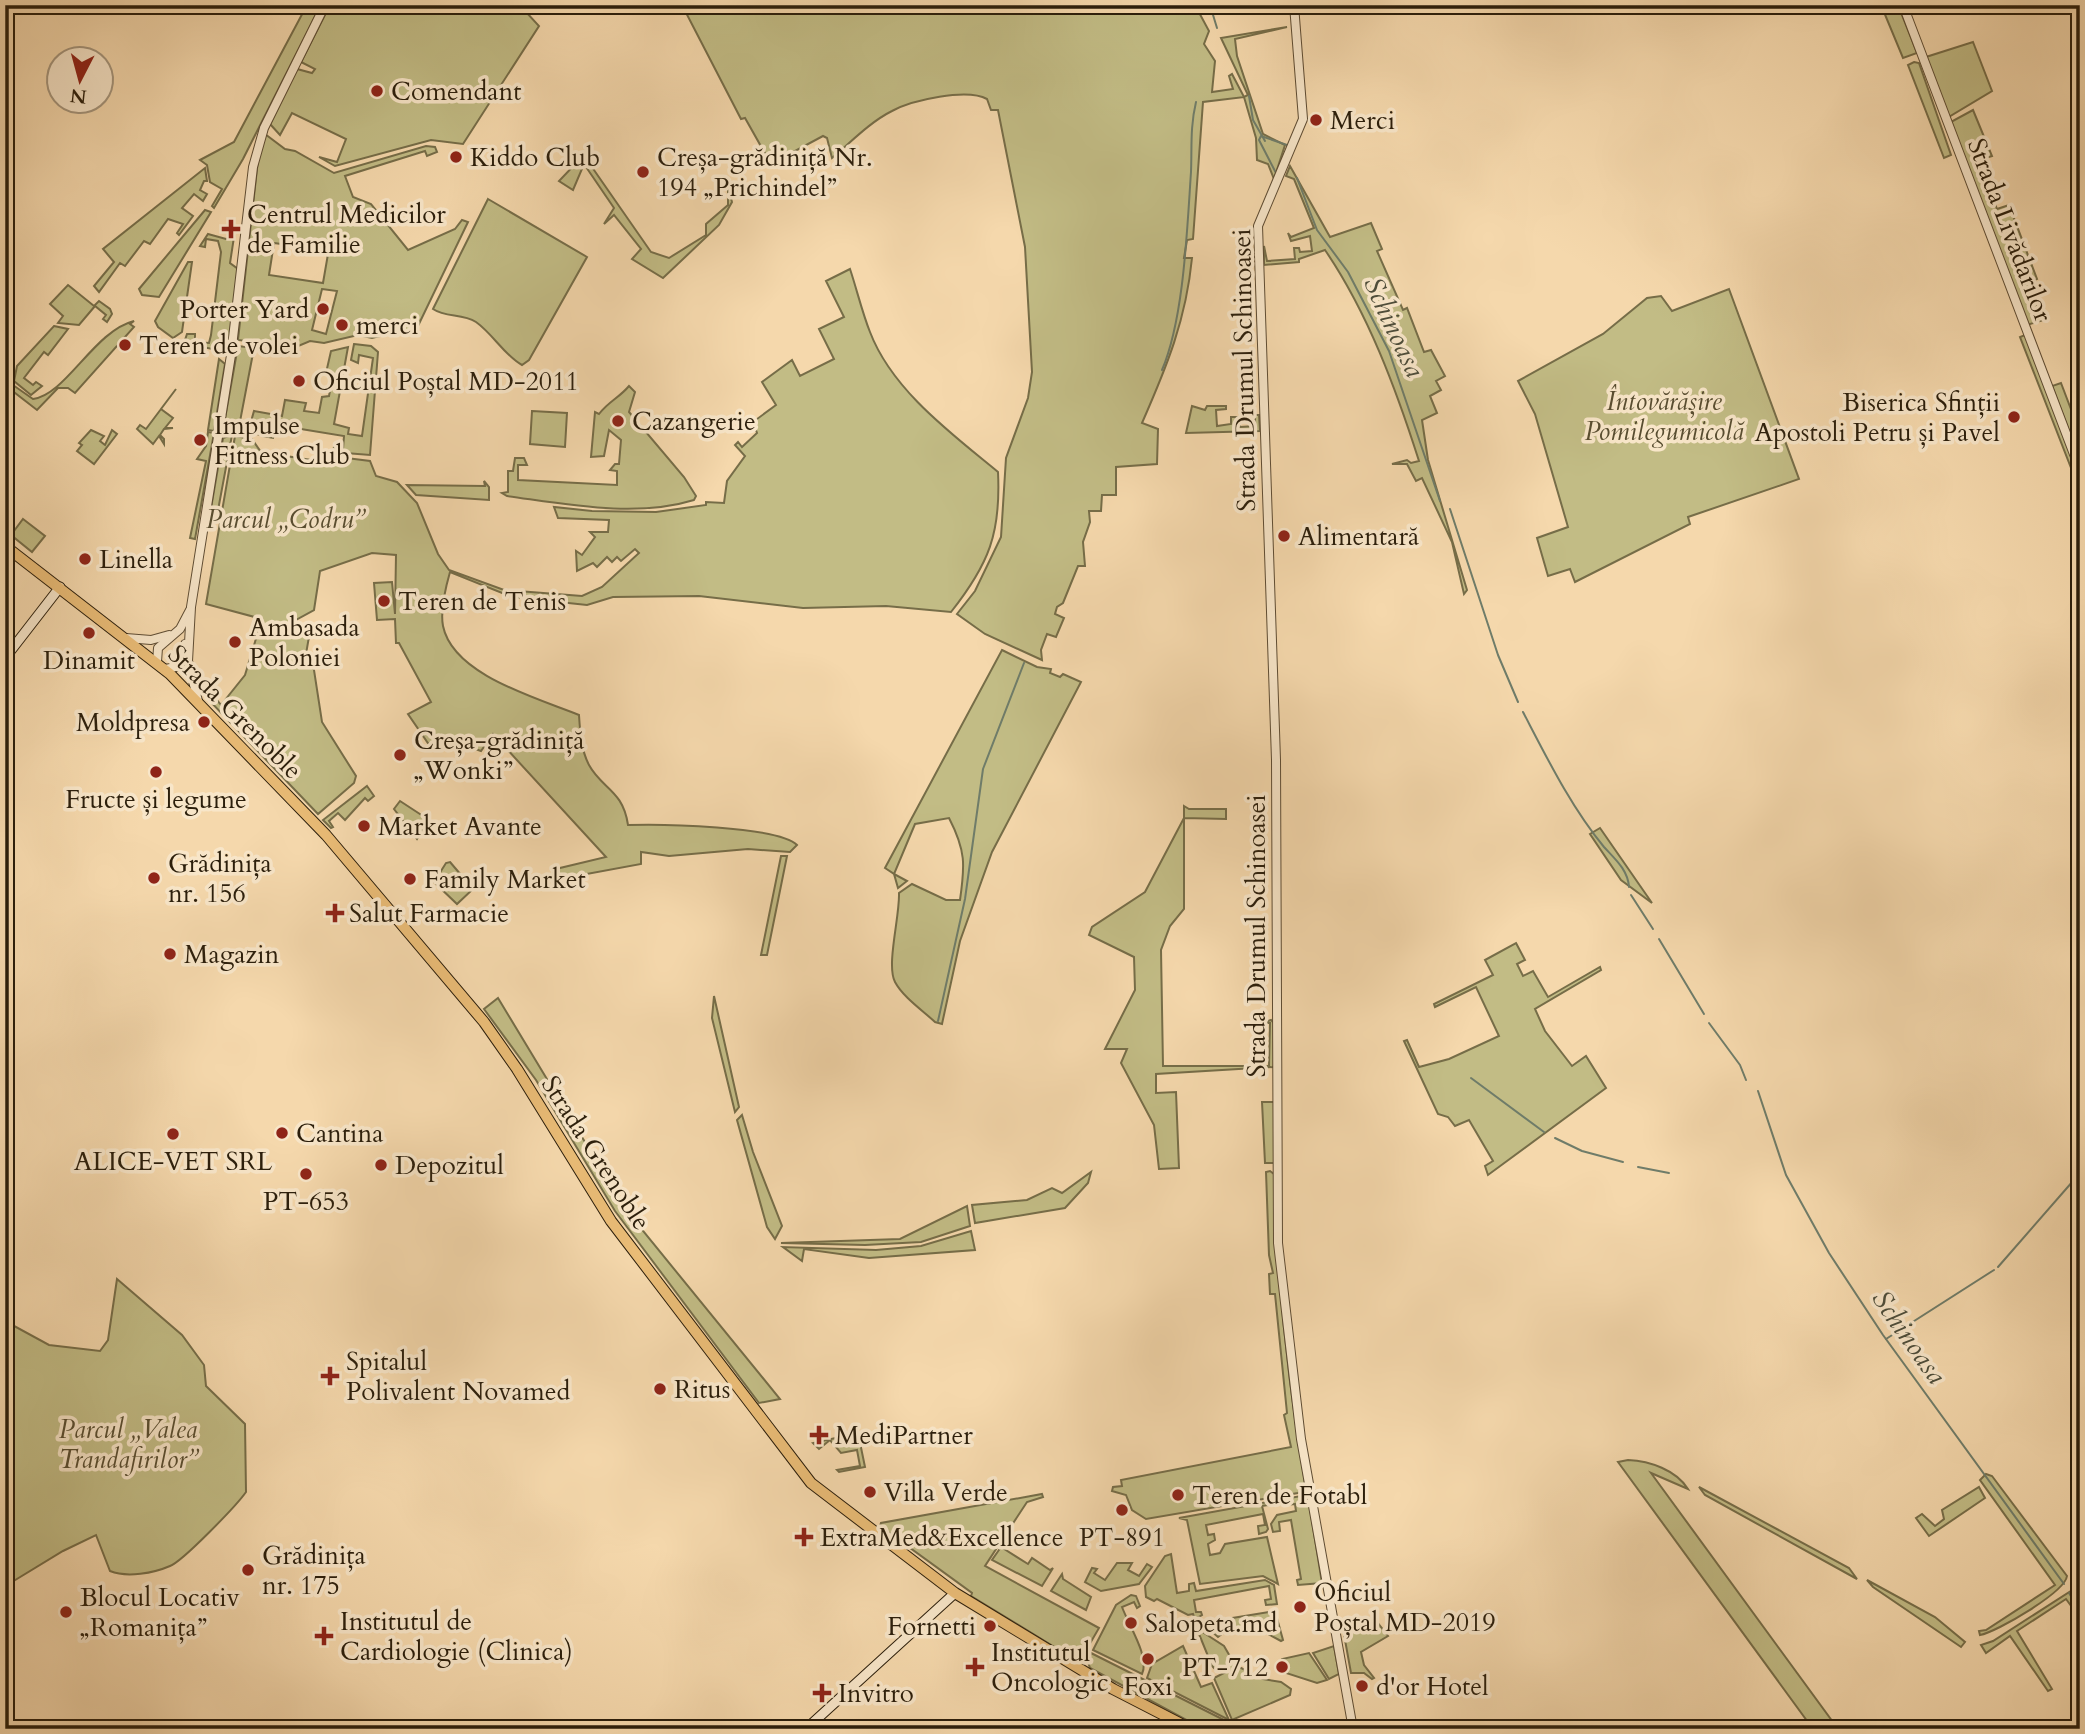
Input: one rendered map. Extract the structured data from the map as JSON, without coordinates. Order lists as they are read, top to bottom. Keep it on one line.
{"streets":{"main road":["Strada Grenoble"],"street":["Strada Livădarilor","Strada Drumul Schinoasei"]},"water":["Schinoasa"],"parks":["Întovărășire Pomilegumicolă","Parcul „Codru”","Parcul „Valea Trandafirilor”"],"places":{"other":["Comendant","Merci","Kiddo Club","Creșa-grădiniță Nr. 194 „Prichindel”","Porter Yard","merci","Teren de volei","Oficiul Poștal MD-2011","Biserica Sfinții Apostoli Petru și Pavel","Cazangerie","Impulse Fitness Club","Alimentară","Linella","Teren de Tenis","Dinamit","Ambasada Poloniei","Moldpresa","Creșa-grădiniță „Wonki”","Fructe și legume","Market Avante","Grădinița nr. 156","Family Market","Magazin","Cantina","ALICE-VET SRL","Depozitul","PT-653","Ritus","Villa Verde","Teren de Fotabl","PT-891","Grădinița nr. 175","Oficiul Poștal MD-2019","Blocul Locativ „Romanița”","Salopeta.md","Fornetti","Foxi","PT-712","d'or Hotel"],"health":["Centrul Medicilor de Familie","Salut Farmacie","Spitalul Polivalent Novamed","MediPartner","ExtraMed&Excellence","Institutul de Cardiologie (Clinica)","Institutul Oncologic","Invitro"]},"north":"bottom"}
